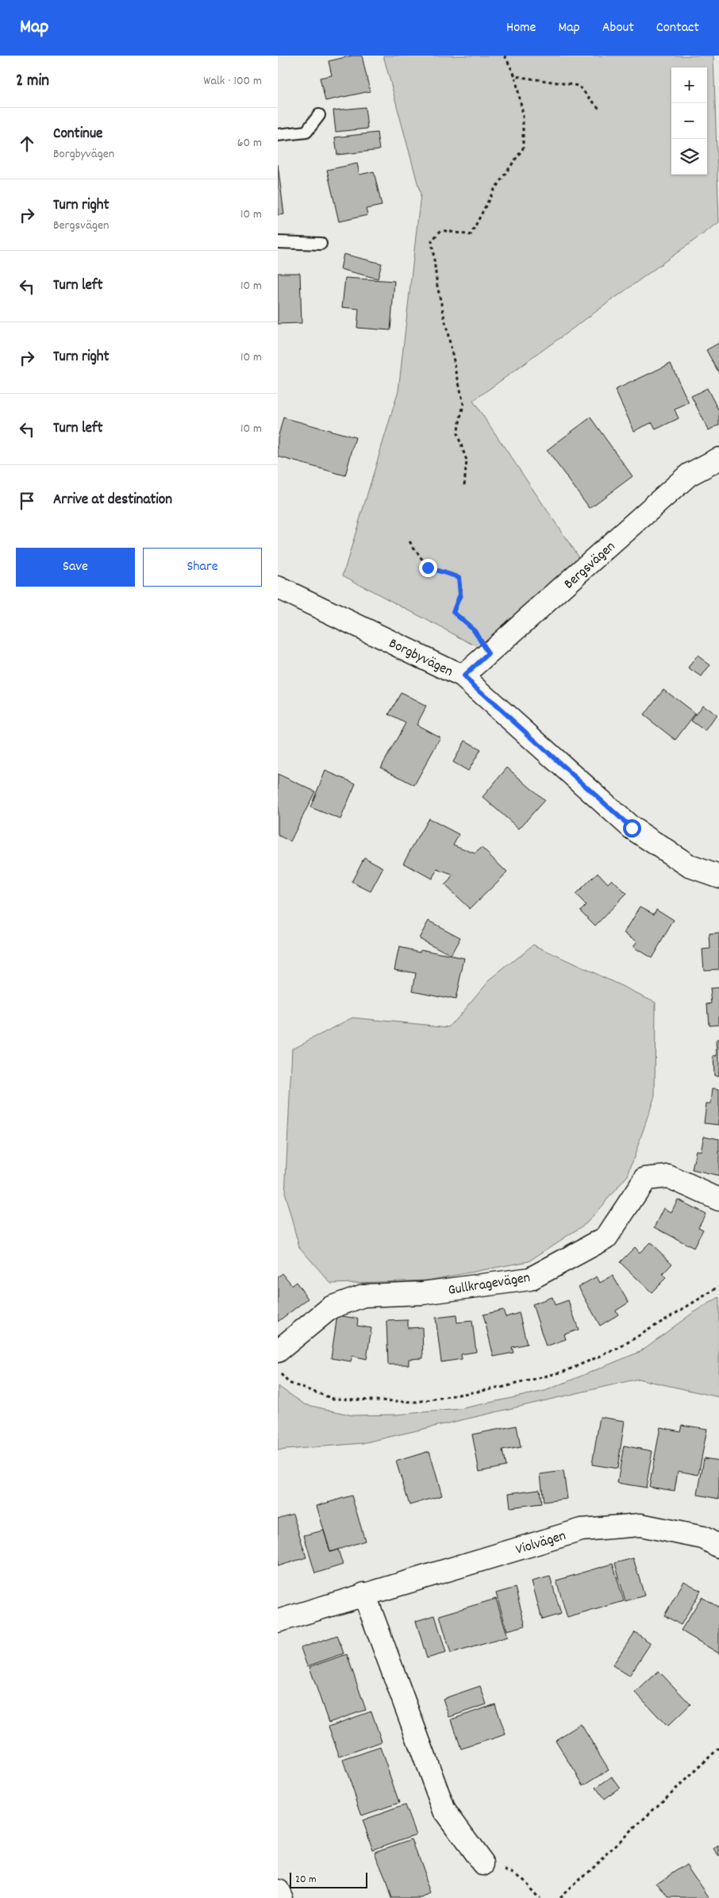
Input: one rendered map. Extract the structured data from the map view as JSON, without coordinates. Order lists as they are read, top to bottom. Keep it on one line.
{"streets":{"street":["Bergsvägen","Borgbyvägen","Gullkragevägen","Violvägen"]},"crossings":[["Bergsvägen","Borgbyvägen"]],"scale_bar":"20 m","page":{"header":"Map","nav":["Home","Map","About","Contact"],"heading":["2 min","Walk · 100 m"],"map_buttons":["+","−"],"list":[["Continue","Borgbyvägen","60 m"],["Turn right","Bergsvägen","10 m"],["Turn left","10 m"],["Turn right","10 m"],["Turn left","10 m"],"Arrive at destination"],"buttons":["Save","Share"],"scale":"20 m"}}
